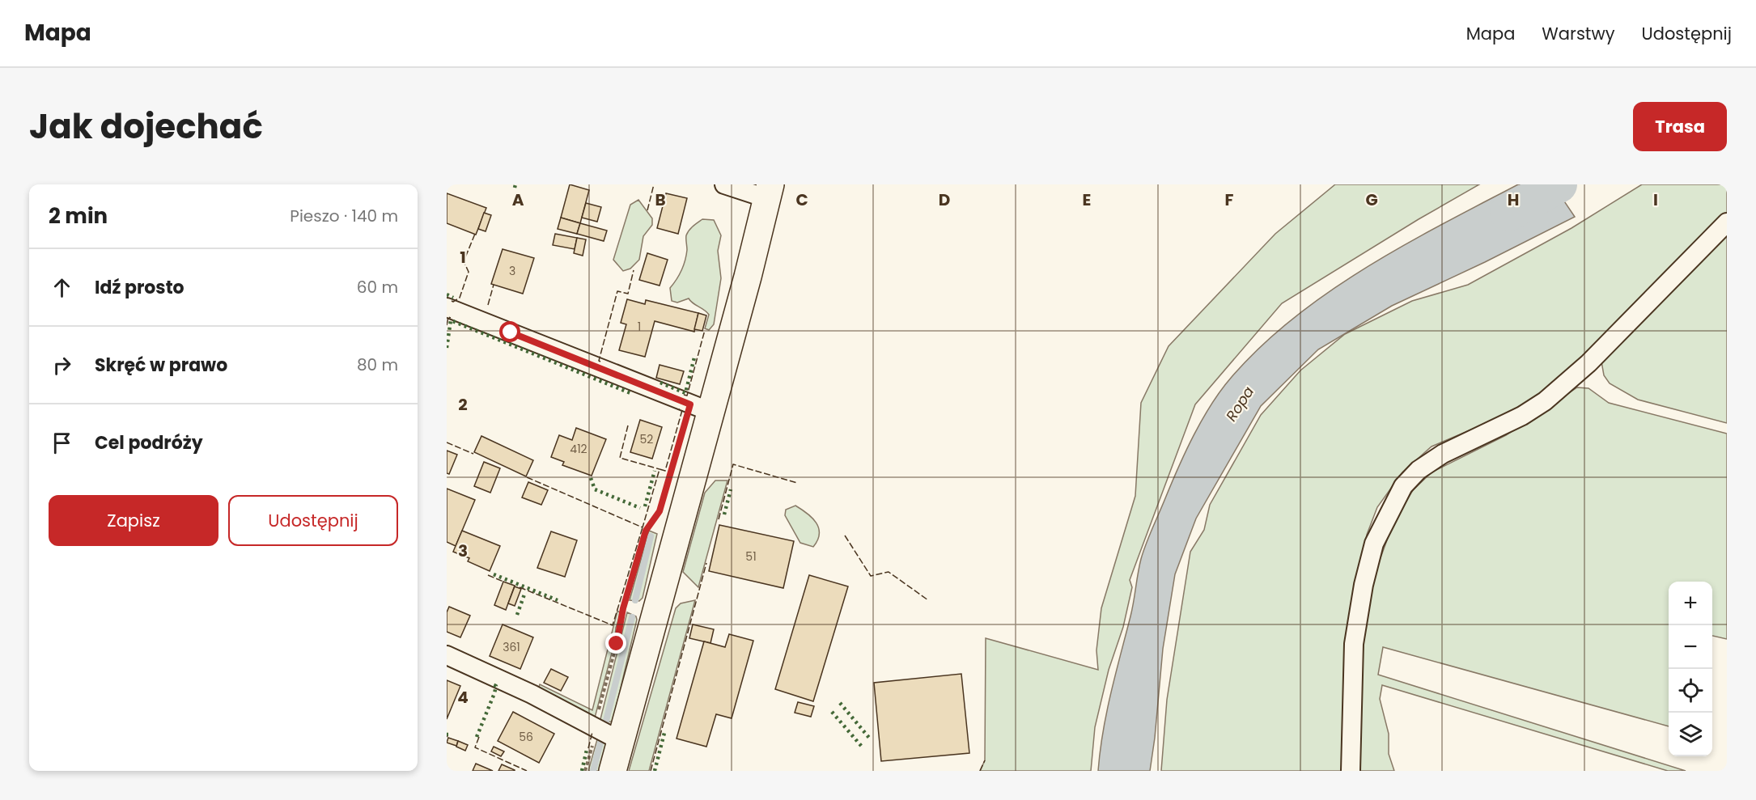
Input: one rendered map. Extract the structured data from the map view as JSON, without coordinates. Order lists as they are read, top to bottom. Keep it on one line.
{"water":["Ropa"],"house_numbers":["3","1","52","412","51","361","56"],"page":{"header":"Mapa","nav":["Mapa","Warstwy","Udostępnij"],"title":"Jak dojechać","buttons":["Trasa",["Zapisz","Udostępnij"]],"heading":["2 min","Pieszo · 140 m"],"list":[["Idź prosto","60 m"],["Skręć w prawo","80 m"],"Cel podróży"],"map_buttons":["+","−"]},"grid":{"columns":["A","B","C","D","E","F","G","H","I"],"rows":["1","2","3","4"]}}
